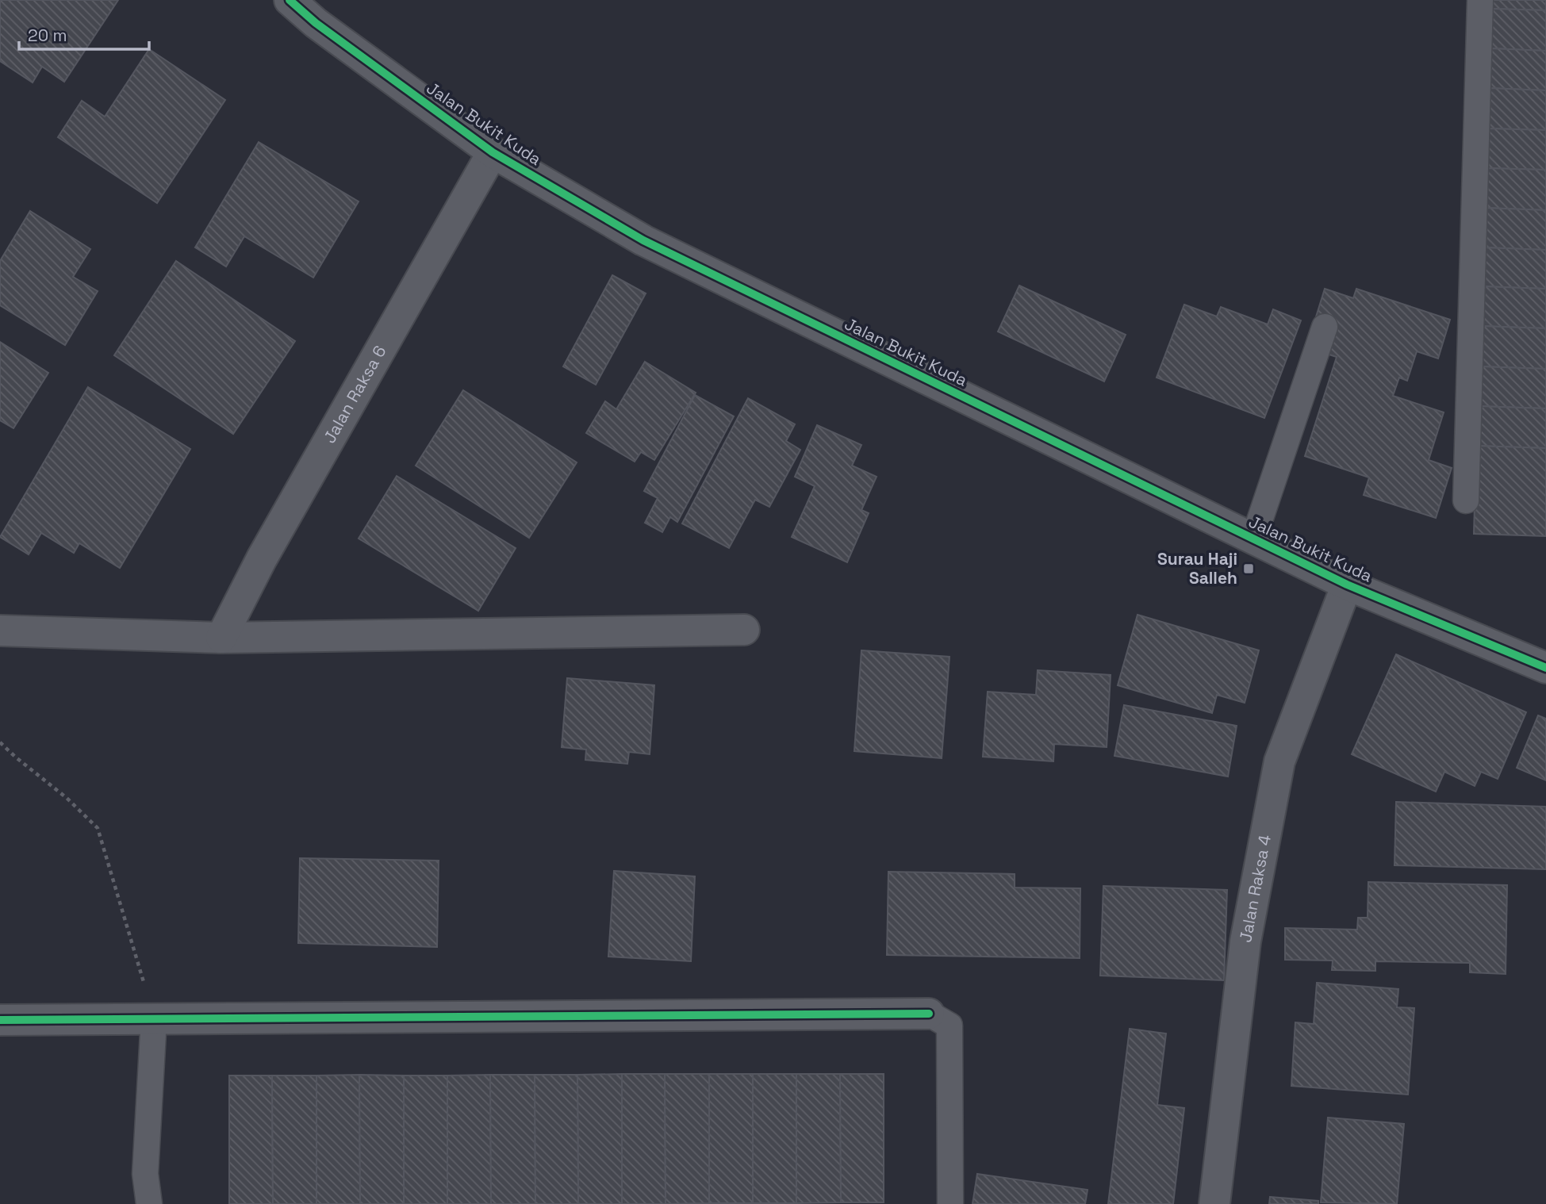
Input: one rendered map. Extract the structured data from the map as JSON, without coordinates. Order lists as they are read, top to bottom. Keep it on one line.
{"streets":{"street":["Jalan Bukit Kuda","Jalan Raksa 6","Jalan Raksa 4"]},"crossings":[["Jalan Bukit Kuda","Jalan Raksa 6"],["Jalan Bukit Kuda","Jalan Raksa 4"]],"places":{"transit":["Surau Haji Salleh"]},"scale_bar":"20 m"}
